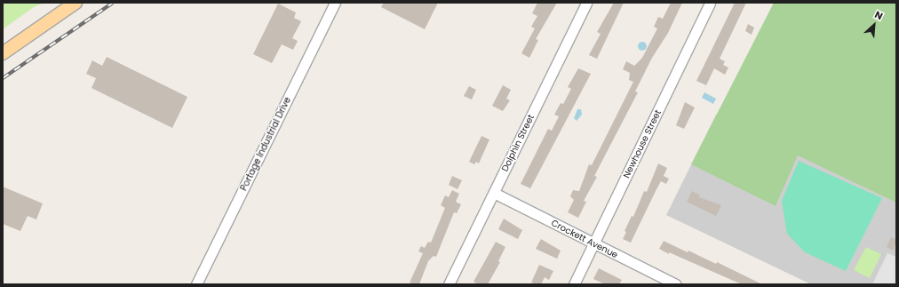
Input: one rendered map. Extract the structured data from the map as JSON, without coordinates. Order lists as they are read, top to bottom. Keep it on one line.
{"streets":{"street":["Dolphin Street","Portage Industrial Drive","Newhouse Street","Crockett Avenue"]},"crossings":[["Dolphin Street","Crockett Avenue"],["Newhouse Street","Crockett Avenue"]],"north":"top right"}
